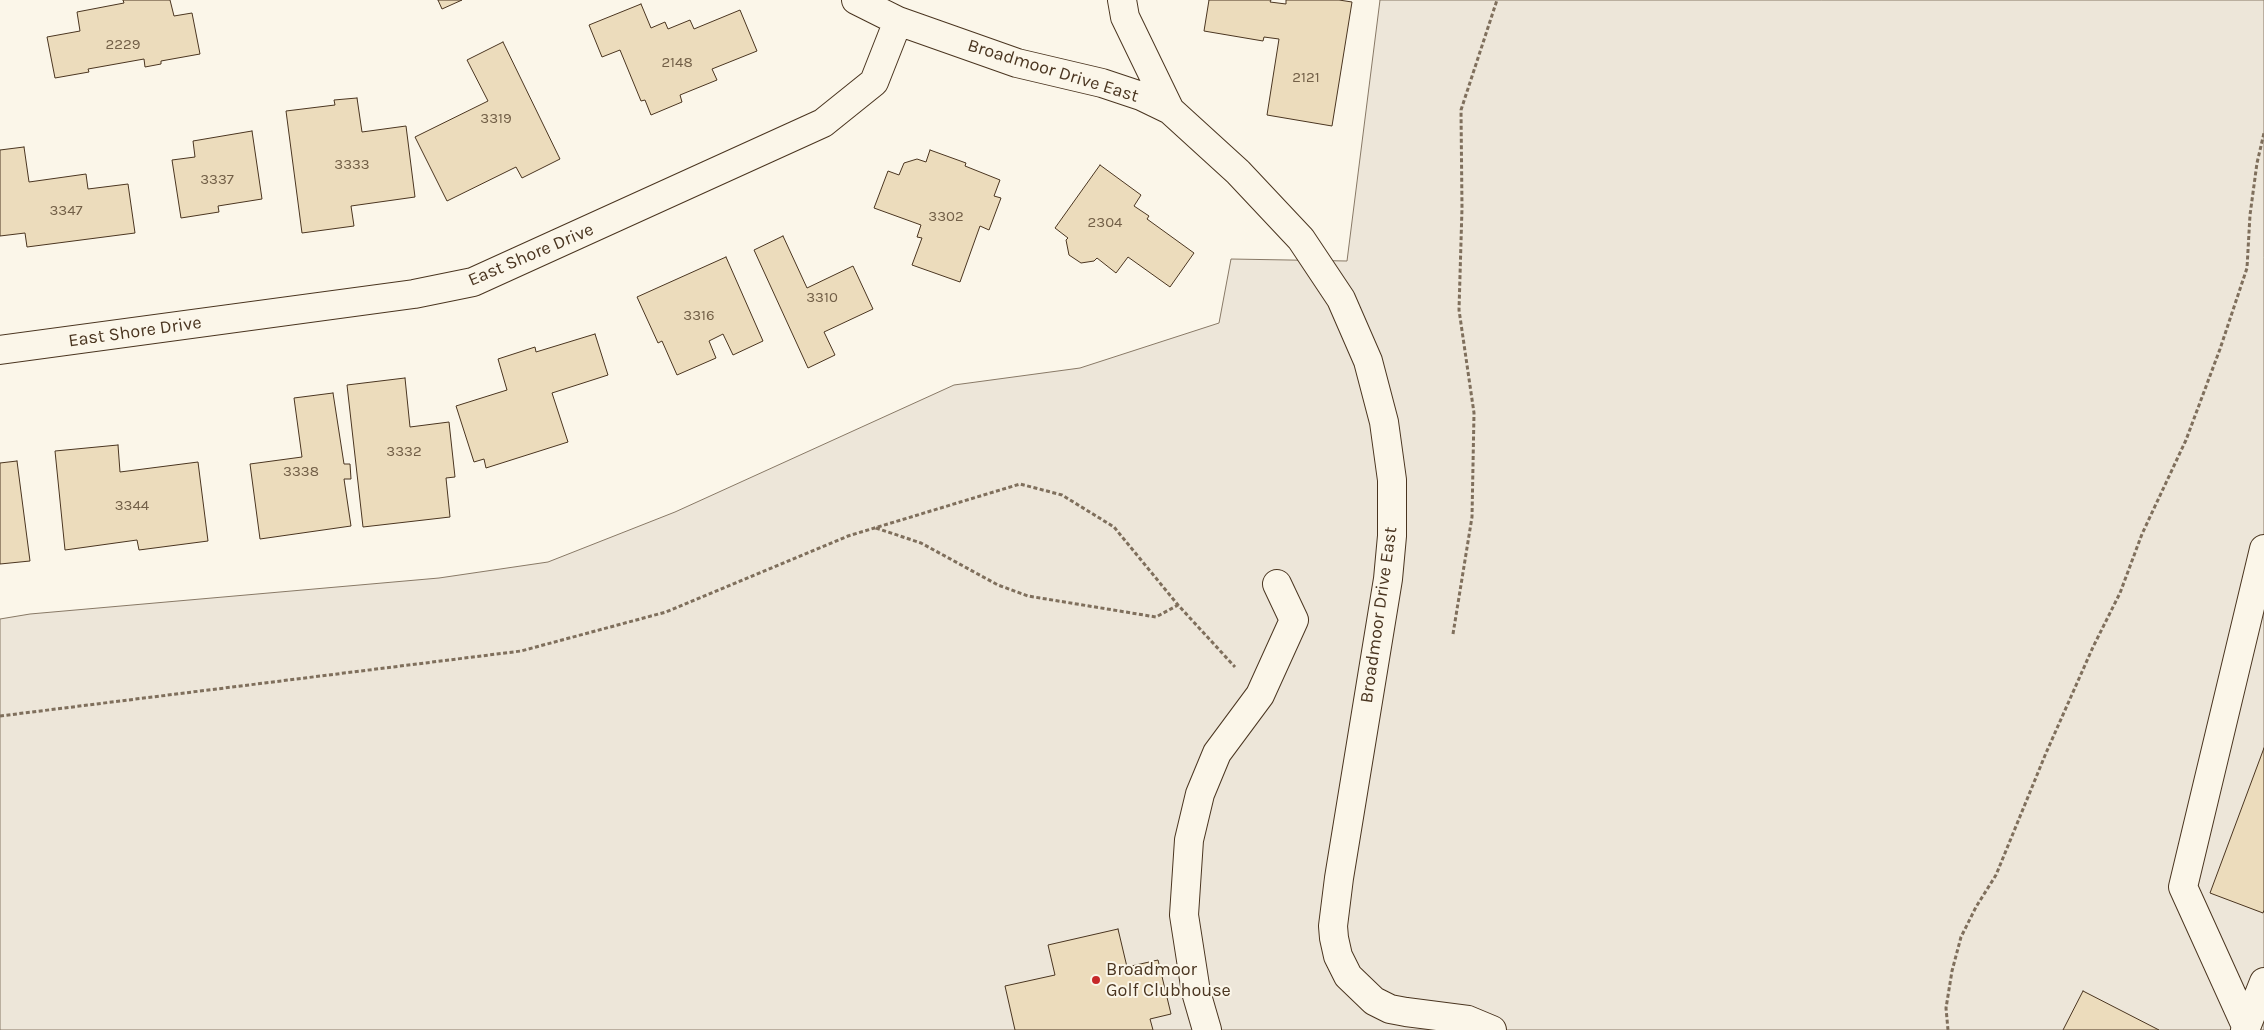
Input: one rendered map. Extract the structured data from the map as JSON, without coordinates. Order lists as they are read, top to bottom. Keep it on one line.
{"streets":{"street":["Broadmoor Drive East","East Shore Drive"]},"crossings":[["Broadmoor Drive East","East Shore Drive"]],"places":["Broadmoor Golf Clubhouse"],"house_numbers":["2229","2148","2121","3319","3333","3337","3347","3302","2304","3310","3316","3332","3338","3344"]}
